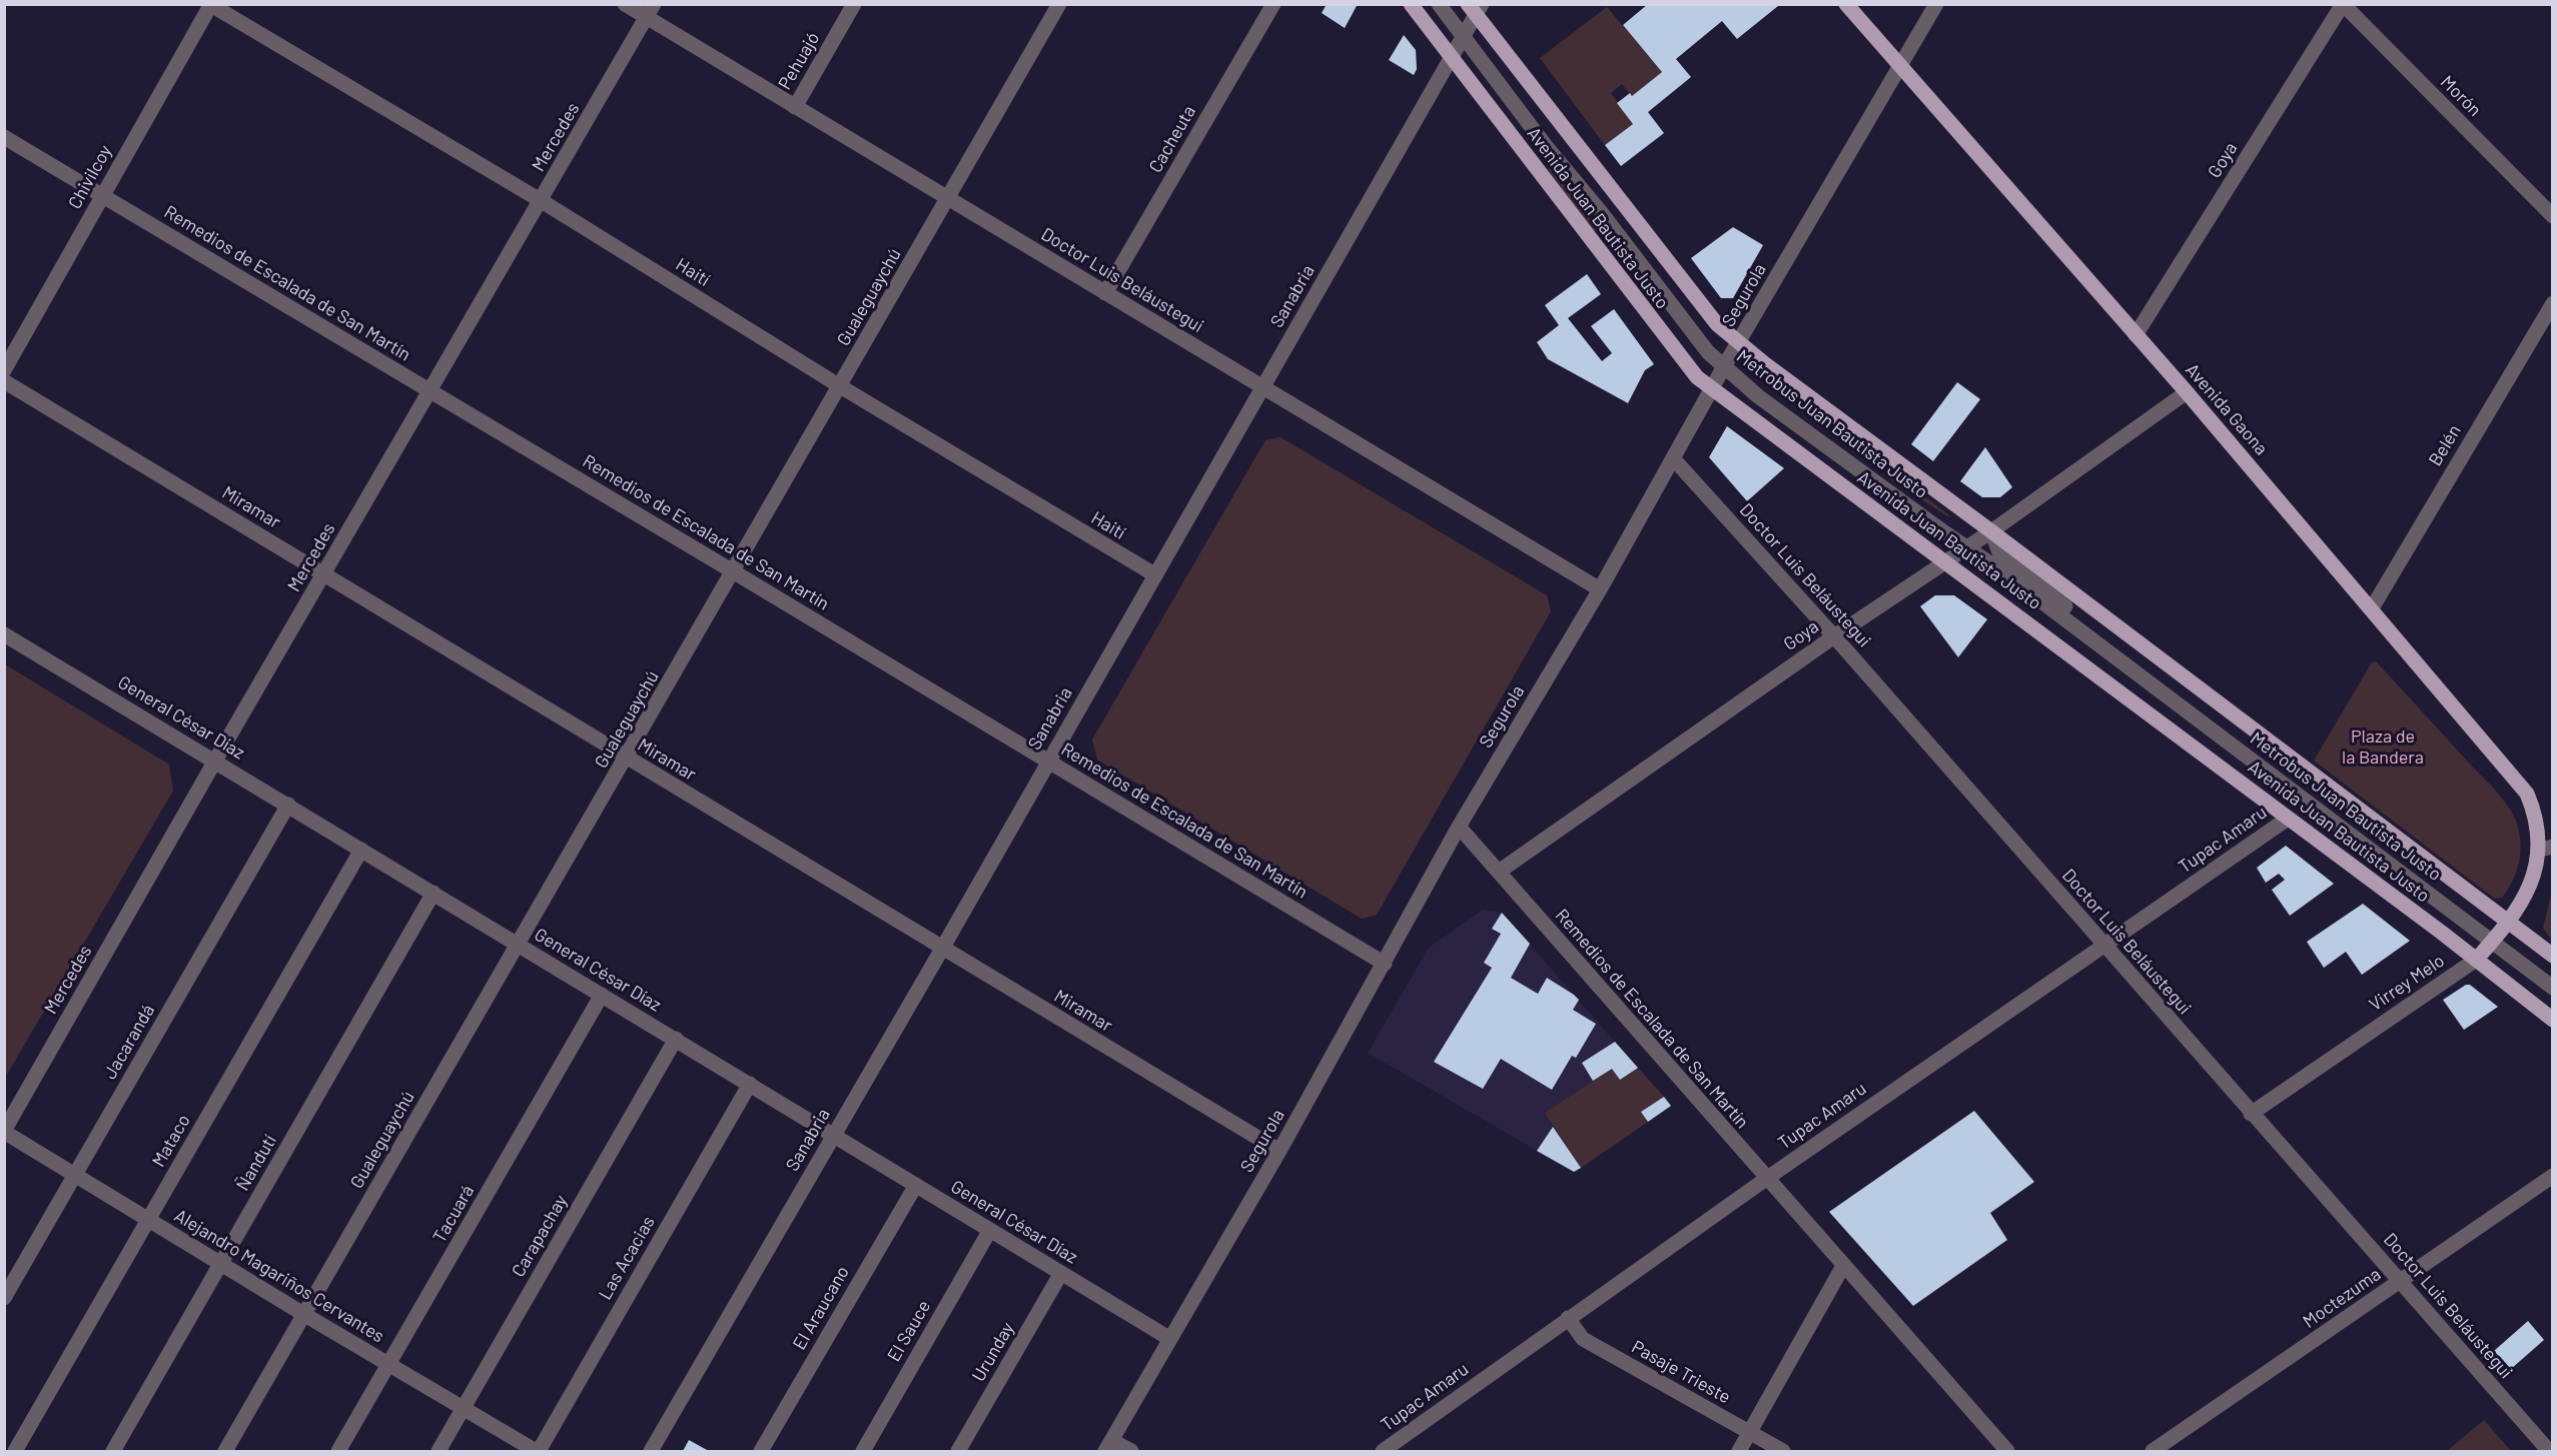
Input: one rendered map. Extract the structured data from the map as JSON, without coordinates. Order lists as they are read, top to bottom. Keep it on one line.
{"streets":{"main road":["Avenida Juan Bautista Justo","Avenida Gaona","Virrey Melo"],"street":["Pehuajó","Morón","Mercedes","Cacheuta","Goya","Chivilcoy","Haití","Doctor Luis Beláustegui","Remedios de Escalada de San Martín","Segurola","Sanabria","Gualeguaychú","Metrobus Juan Bautista Justo","Belén","Miramar","General César Díaz","Tupac Amaru","Jacarandá","Mataco","Ñandutí","Tacuará","Carapachay","Las Acacias","Alejandro Magariños Cervantes","Moctezuma","El Araucano","El Sauce","Urunday","Pasaje Trieste"]},"crossings":[["Pehuajó","Doctor Luis Beláustegui"],["Morón","Goya"],["Mercedes","Haití"],["Mercedes","Doctor Luis Beláustegui"],["Mercedes","Remedios de Escalada de San Martín"],["Mercedes","Miramar"],["Mercedes","General César Díaz"],["Mercedes","Alejandro Magariños Cervantes"],["Cacheuta","Doctor Luis Beláustegui"],["Goya","Avenida Juan Bautista Justo"],["Goya","Doctor Luis Beláustegui"],["Goya","Remedios de Escalada de San Martín"],["Goya","Avenida Gaona"],["Goya","Metrobus Juan Bautista Justo"],["Chivilcoy","Haití"],["Chivilcoy","Remedios de Escalada de San Martín"],["Avenida Juan Bautista Justo","Segurola"],["Avenida Juan Bautista Justo","Sanabria"],["Avenida Juan Bautista Justo","Metrobus Juan Bautista Justo"],["Avenida Juan Bautista Justo","Tupac Amaru"],["Avenida Juan Bautista Justo","Virrey Melo"],["Haití","Sanabria"],["Haití","Gualeguaychú"],["Doctor Luis Beláustegui","Segurola"],["Doctor Luis Beláustegui","Sanabria"],["Doctor Luis Beláustegui","Gualeguaychú"],["Doctor Luis Beláustegui","Tupac Amaru"],["Doctor Luis Beláustegui","Virrey Melo"],["Doctor Luis Beláustegui","Moctezuma"],["Remedios de Escalada de San Martín","Segurola"],["Remedios de Escalada de San Martín","Sanabria"],["Remedios de Escalada de San Martín","Gualeguaychú"],["Remedios de Escalada de San Martín","Tupac Amaru"],["Segurola","Avenida Gaona"],["Segurola","Metrobus Juan Bautista Justo"],["Segurola","Miramar"],["Segurola","General César Díaz"],["Sanabria","Metrobus Juan Bautista Justo"],["Sanabria","Miramar"],["Sanabria","General César Díaz"],["Gualeguaychú","Miramar"],["Gualeguaychú","General César Díaz"],["Gualeguaychú","Alejandro Magariños Cervantes"],["Avenida Gaona","Belén"],["Avenida Gaona","Virrey Melo"],["Metrobus Juan Bautista Justo","Virrey Melo"],["General César Díaz","Jacarandá"],["General César Díaz","Mataco"],["General César Díaz","Ñandutí"],["General César Díaz","Tacuará"],["General César Díaz","Carapachay"],["General César Díaz","Las Acacias"],["General César Díaz","El Araucano"],["General César Díaz","El Sauce"],["General César Díaz","Urunday"],["Tupac Amaru","Pasaje Trieste"],["Jacarandá","Alejandro Magariños Cervantes"],["Mataco","Alejandro Magariños Cervantes"],["Ñandutí","Alejandro Magariños Cervantes"],["Tacuará","Alejandro Magariños Cervantes"],["Carapachay","Alejandro Magariños Cervantes"],["Las Acacias","Alejandro Magariños Cervantes"]],"parks":["Plaza de la Bandera"]}
